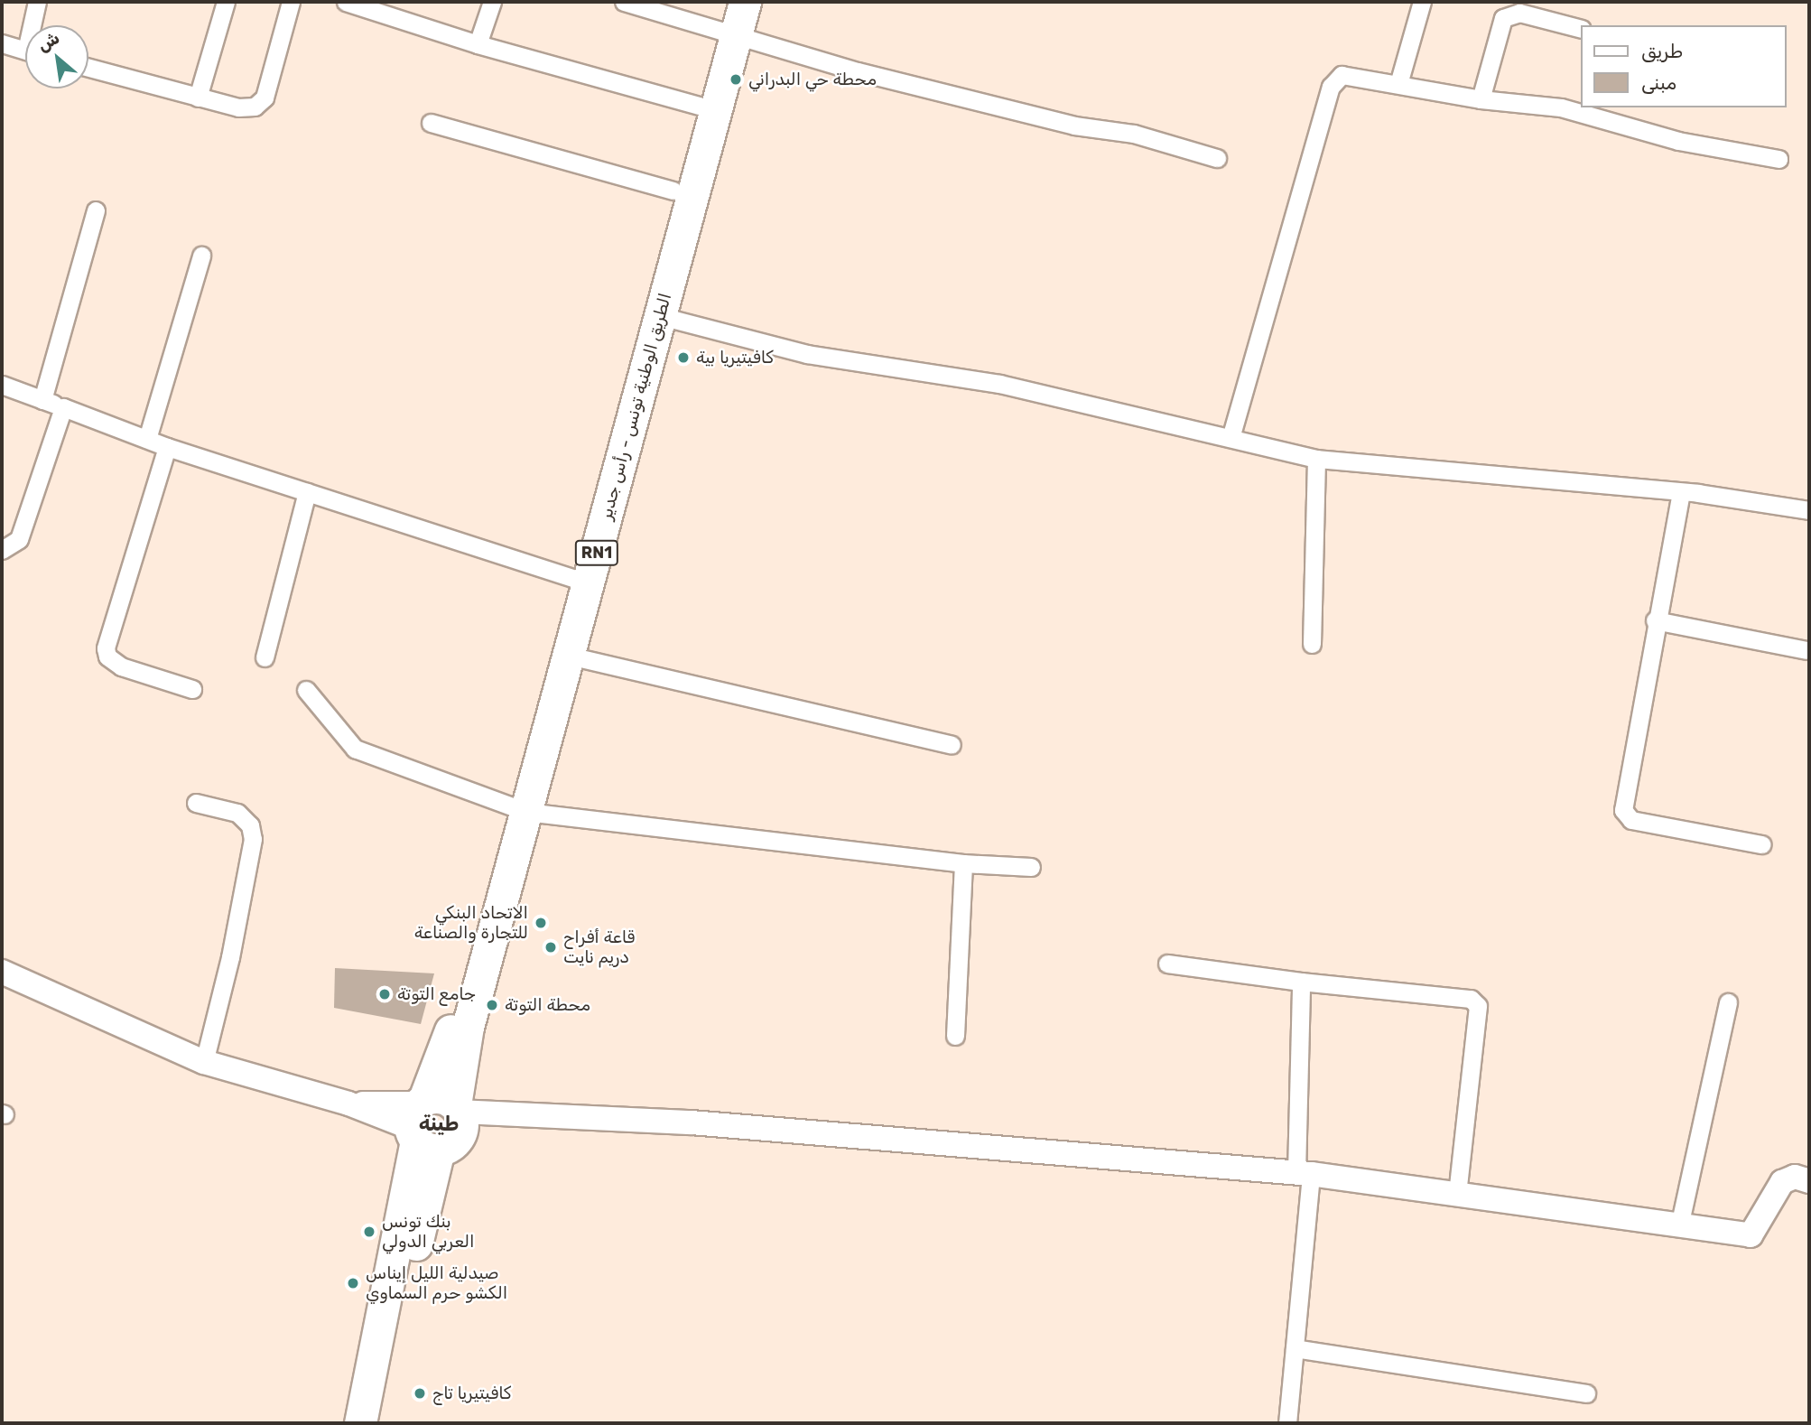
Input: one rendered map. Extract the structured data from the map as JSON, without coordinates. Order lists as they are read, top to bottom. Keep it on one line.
{"streets":{"highway":["الطريق الوطنية تونس - رأس جدير","RN1"]},"crossings":[["الطريق الوطنية تونس - رأس جدير","RN1"]],"districts":["طينة"],"places":["محطة حي البدراني","كافيتيريا بية","الاتحاد البنكي للتجارة والصناعة","قاعة أفراح دريم نايت","جامع التوتة","محطة التوتة","بنك تونس العربي الدولي","صيدلية الليل إيناس الكشو حرم السماوي","كافيتيريا تاج"],"legend":["طريق","مبنى"],"north":"top left"}
